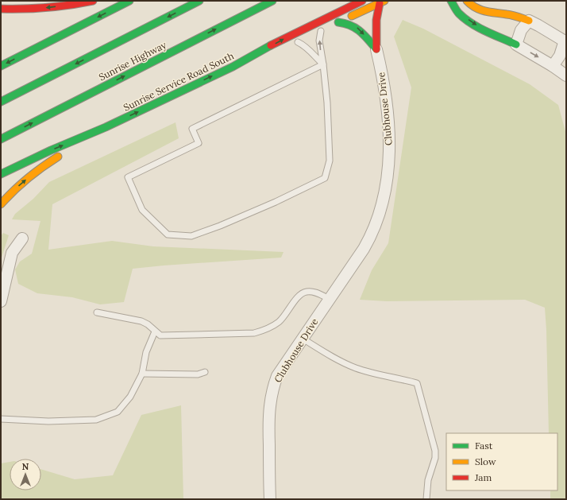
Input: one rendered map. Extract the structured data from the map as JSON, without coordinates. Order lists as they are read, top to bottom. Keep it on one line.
{"streets":{"highway":["Sunrise Highway","Sunrise Service Road South"],"street":["Clubhouse Drive"]},"legend":["Fast","Slow","Jam"],"north":"top"}
